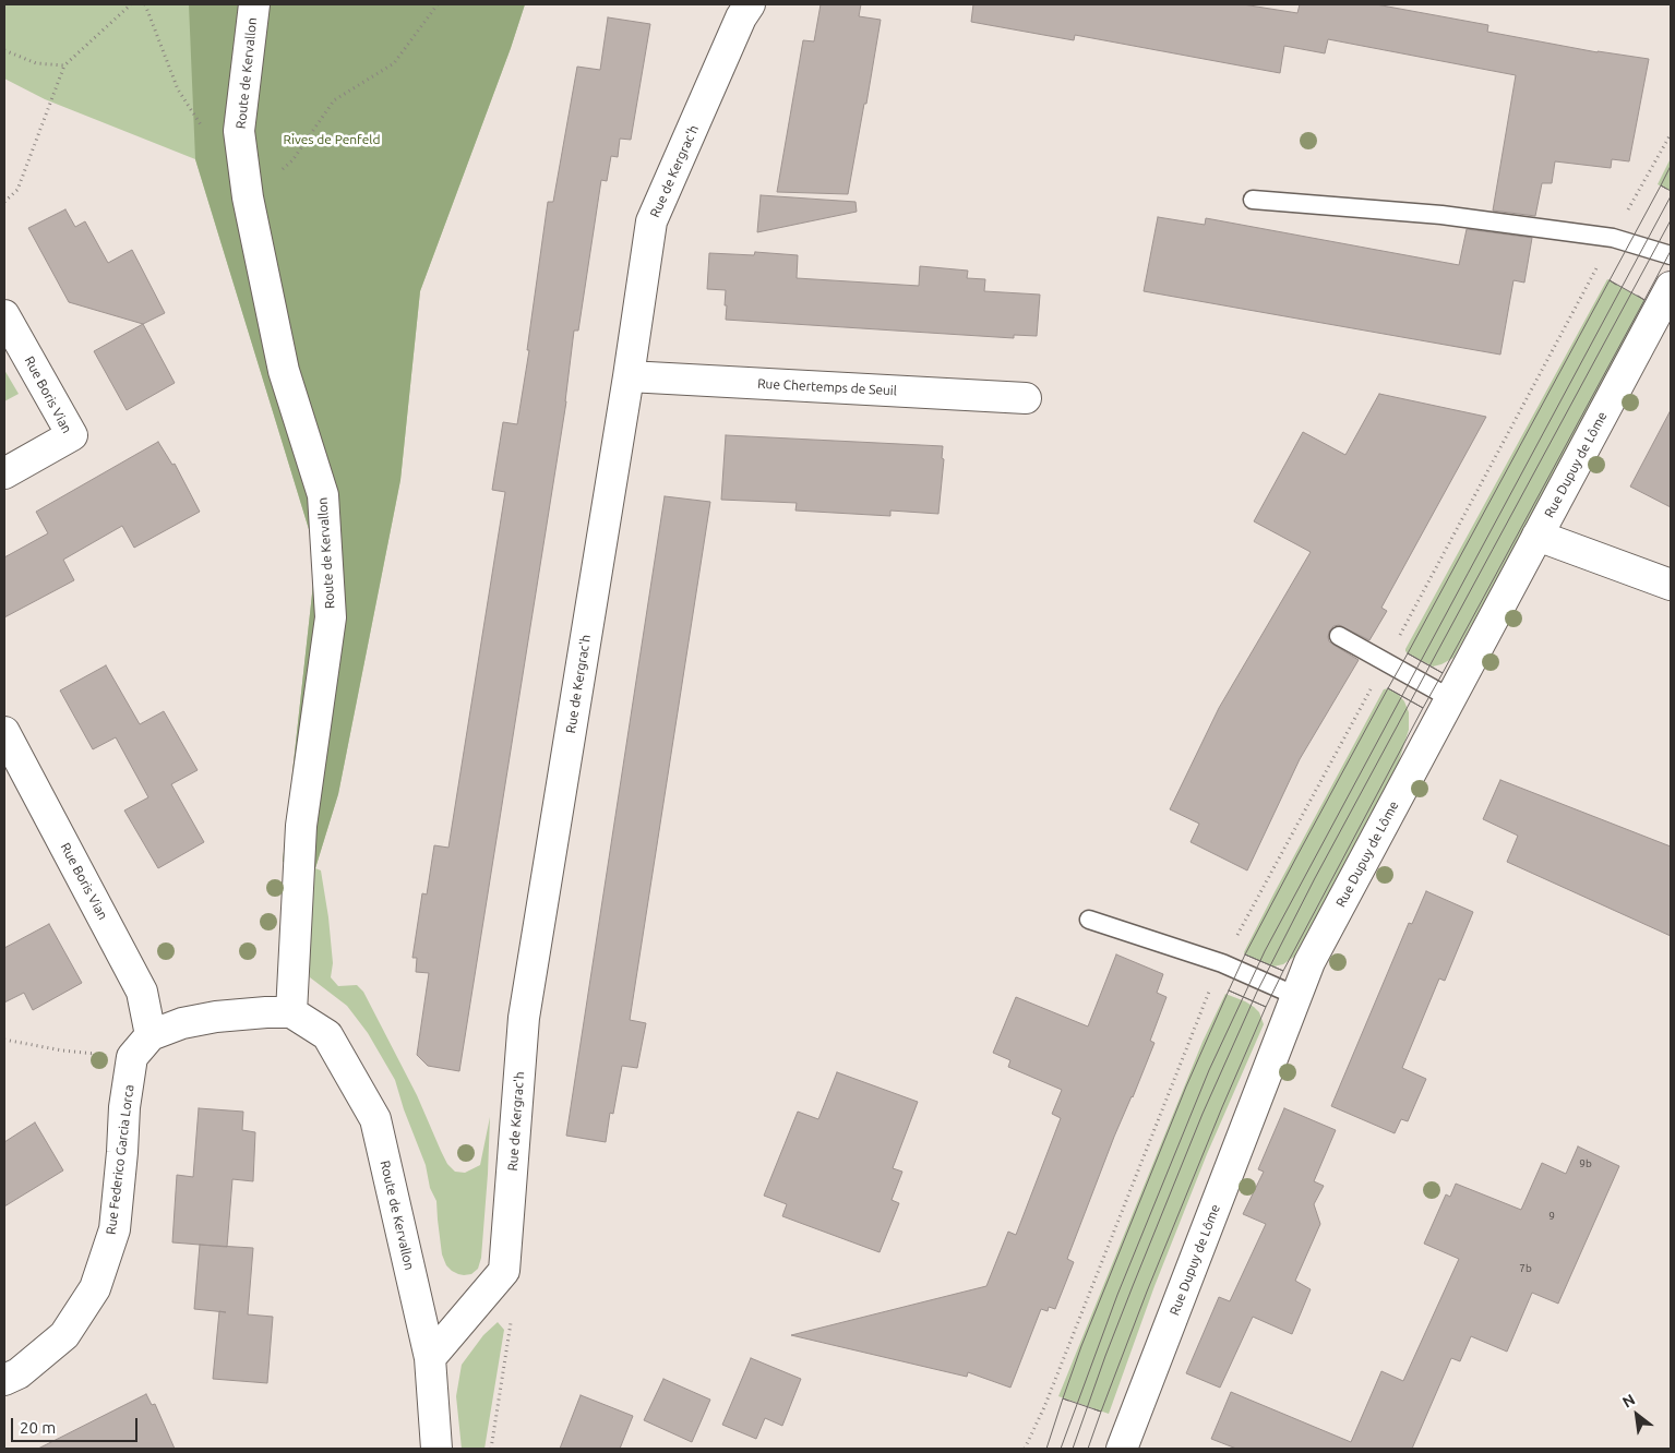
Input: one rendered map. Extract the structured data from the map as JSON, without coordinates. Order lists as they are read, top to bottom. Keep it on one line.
{"streets":{"street":["Route de Kervallon","Rue de Kergrac'h","Rue Chertemps de Seuil","Rue Boris Vian","Rue Dupuy de Lôme","Rue Federico Garcia Lorca"]},"crossings":[["Rue de Kergrac'h","Rue Chertemps de Seuil"],["Rue Boris Vian","Rue Federico Garcia Lorca"]],"parks":["Rives de Penfeld"],"house_numbers":["9b","9","7b"],"scale_bar":"20 m","north":"top left"}
